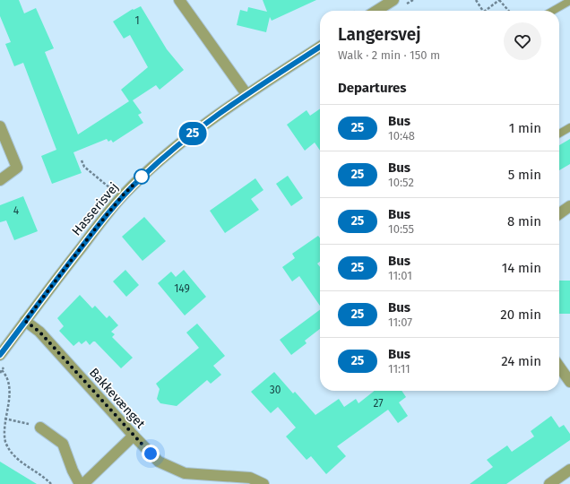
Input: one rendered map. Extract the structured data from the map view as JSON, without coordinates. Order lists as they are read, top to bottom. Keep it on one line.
{"streets":{"street":["Hasserisvej","Bakkevænget"]},"crossings":[["Hasserisvej","Bakkevænget"]],"lines":["bus line 25"],"house_numbers":["1","4","149","30","27"],"page":{"on_map":"25","heading":[["Langersvej","Walk · 2 min · 150 m"],"Departures"],"list":[{"mark":"25","name":"Bus","note":"10:48","value":"1 min"},{"mark":"25","name":"Bus","note":"10:52","value":"5 min"},{"mark":"25","name":"Bus","note":"10:55","value":"8 min"},{"mark":"25","name":"Bus","note":"11:01","value":"14 min"},{"mark":"25","name":"Bus","note":"11:07","value":"20 min"},{"mark":"25","name":"Bus","note":"11:11","value":"24 min"}]}}
